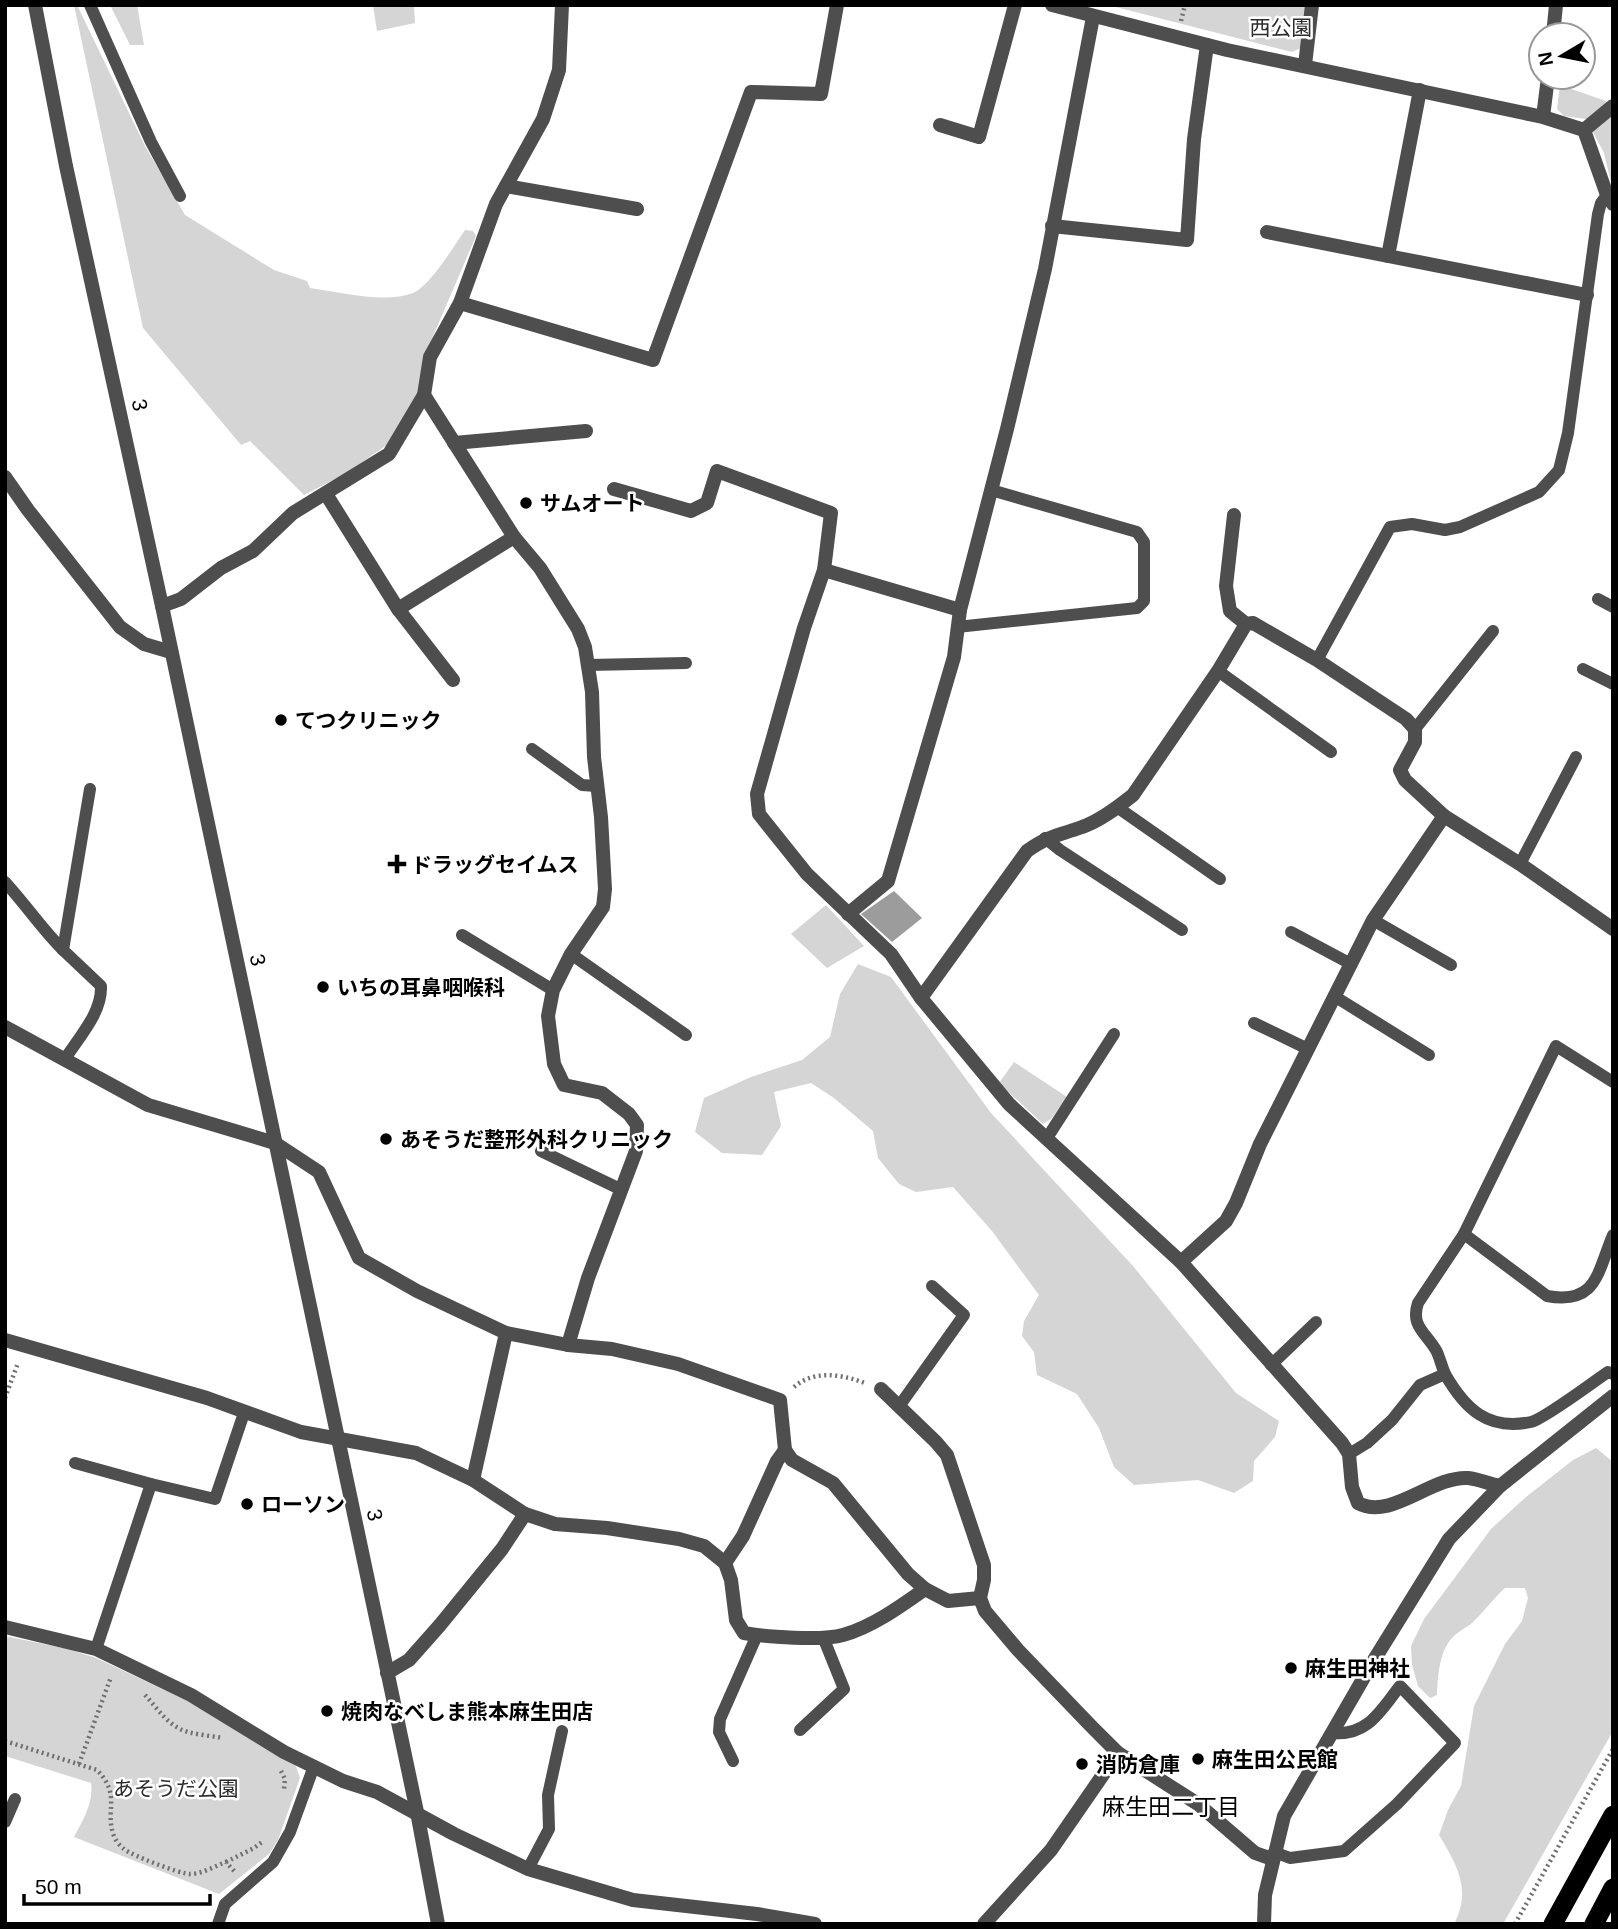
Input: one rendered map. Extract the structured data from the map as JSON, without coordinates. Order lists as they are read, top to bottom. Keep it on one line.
{"streets":{"street":["3"]},"districts":["麻生田二丁目"],"parks":["西公園","あそうだ公園"],"places":{"other":["サムオート","てつクリニック","いちの耳鼻咽喉科","あそうだ整形外科クリニック","ローソン","麻生田神社","焼肉なべしま熊本麻生田店","麻生田公民館","消防倉庫"],"health":["ドラッグセイムス"]},"scale_bar":"50 m","north":"left"}
